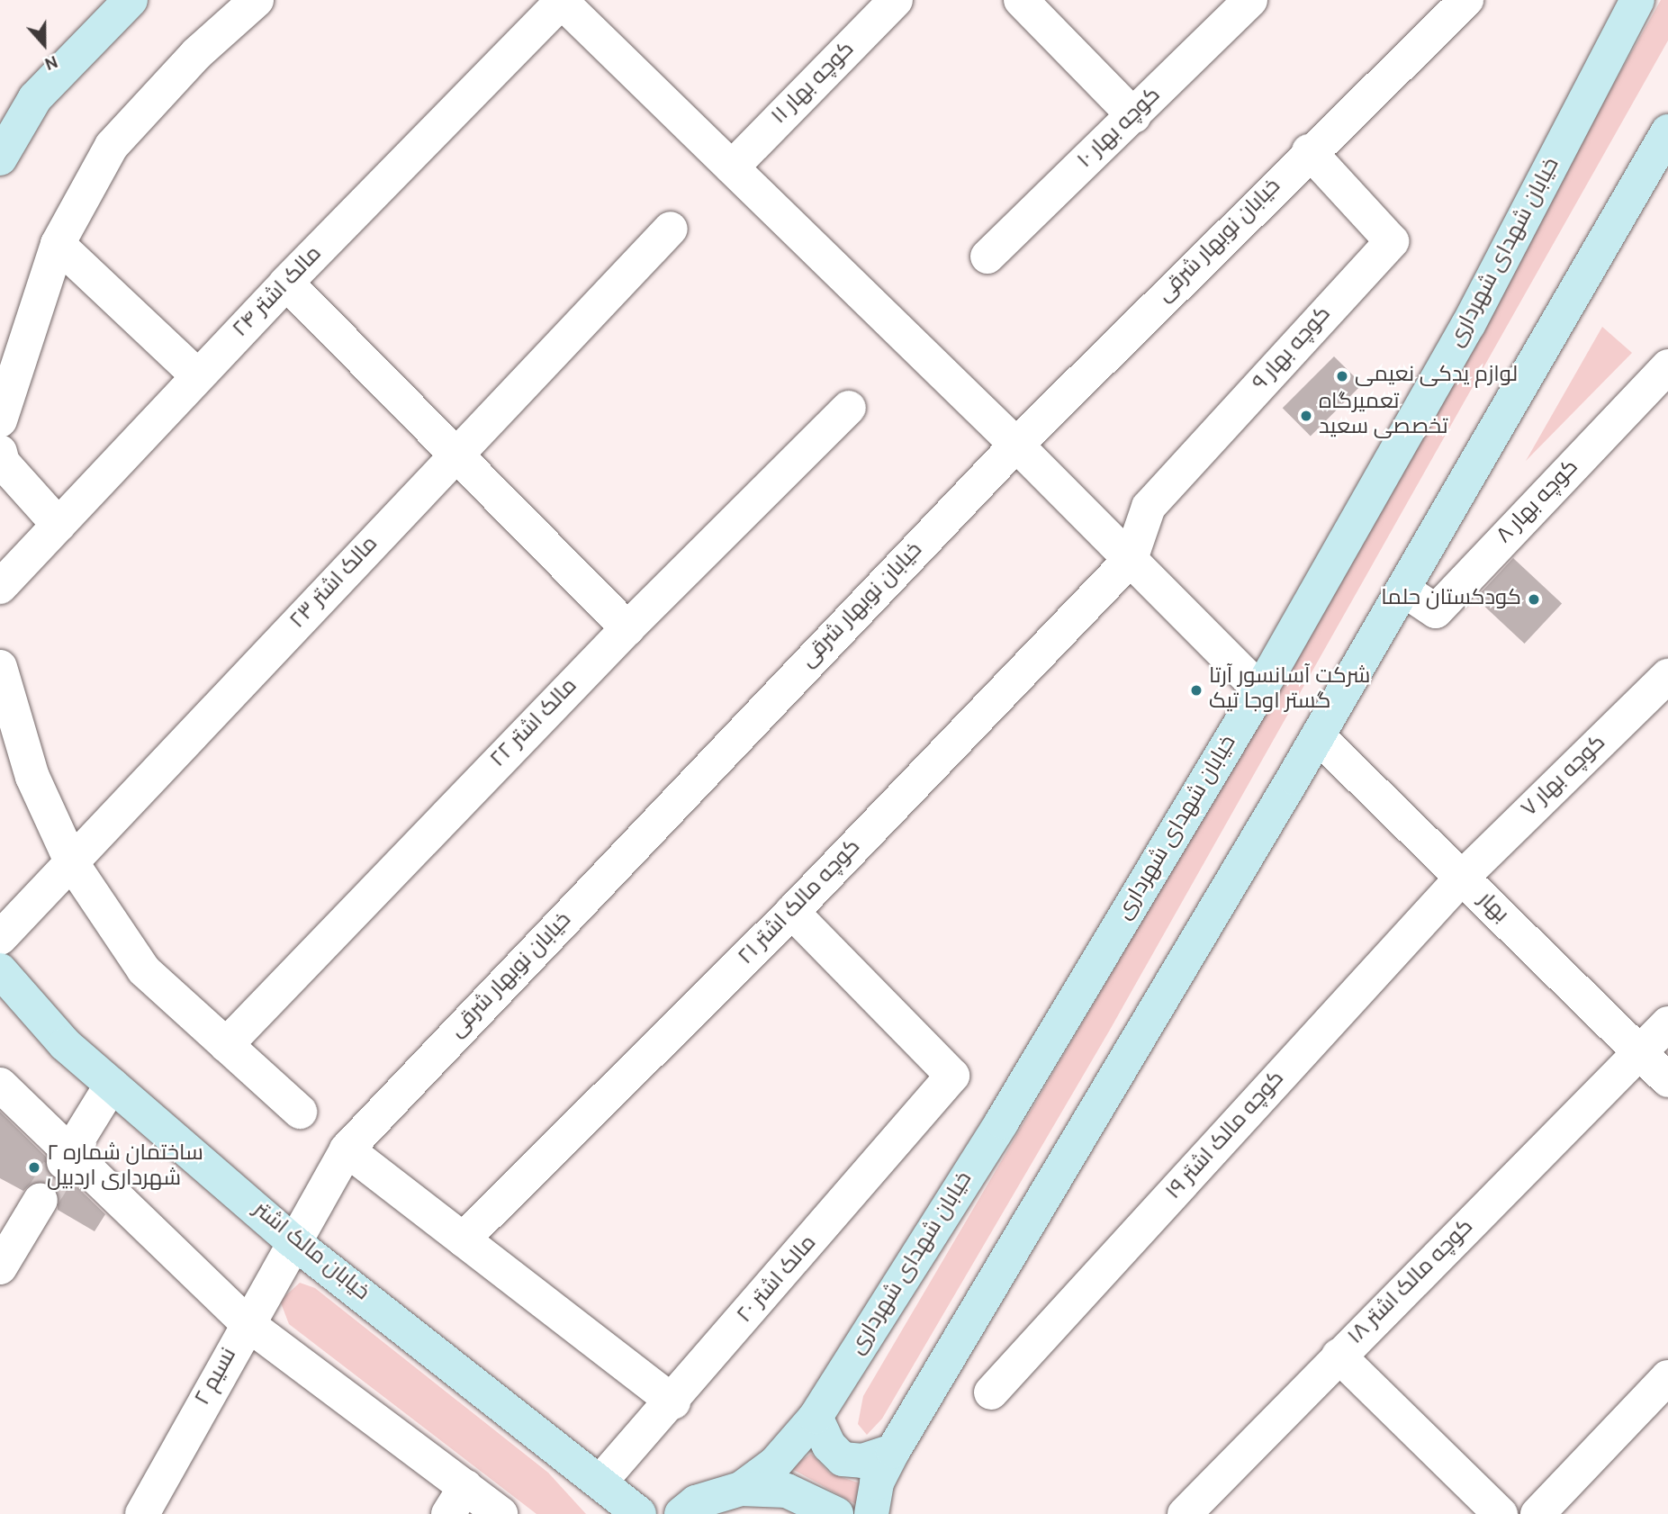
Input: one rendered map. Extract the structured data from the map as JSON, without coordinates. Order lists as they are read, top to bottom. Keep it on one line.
{"streets":{"main road":["خیابان شهدای شهرداری","خیابان مالک اشتر"],"street":["کوچه بهار ۱۱","کوچه بهار ۱۰","خیابان نوبهار شرقی","مالک اشتر ۲۴","کوچه بهار ۹","کوچه بهار ۸","مالک اشتر ۲۳","مالک اشتر ۲۲","کوچه بهار ۷","کوچه مالک اشتر ۲۱","بهار","کوچه مالک اشتر ۱۹","مالک اشتر ۲۰","کوچه مالک اشتر ۱۸","نسیم ۲"]},"crossings":[["خیابان نوبهار شرقی","کوچه بهار ۹"],["خیابان نوبهار شرقی","خیابان مالک اشتر"],["خیابان نوبهار شرقی","نسیم ۲"],["کوچه بهار ۹","کوچه مالک اشتر ۲۱"],["کوچه بهار ۷","بهار"],["کوچه بهار ۷","کوچه مالک اشتر ۱۹"],["کوچه مالک اشتر ۲۱","مالک اشتر ۲۰"],["بهار","کوچه مالک اشتر ۱۹"],["بهار","کوچه مالک اشتر ۱۸"],["خیابان مالک اشتر","مالک اشتر ۲۰"],["خیابان مالک اشتر","نسیم ۲"]],"places":["لوازم یدکی نعیمی","تعمیرگاه تخصصی سعید","کودکستان حلما","شرکت آسانسور آرتا گستر اوجا تیک","ساختمان شماره ۲ شهرداری اردبیل"],"north":"bottom"}
